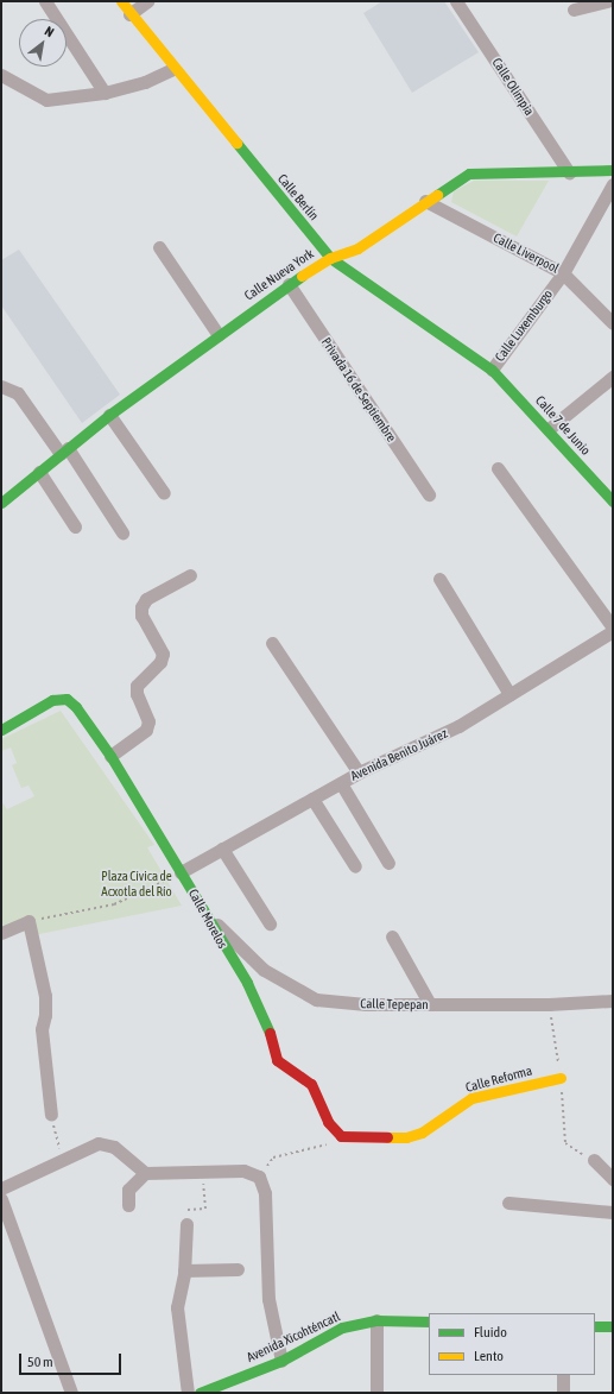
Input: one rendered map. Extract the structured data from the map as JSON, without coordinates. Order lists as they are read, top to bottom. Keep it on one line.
{"streets":{"street":["Calle Olimpia","Calle Berlín","Calle Liverpool","Calle Nueva York","Calle Luxemburgo","Privada 16 de Septiembre","Calle 7 de Junio","Avenida Benito Juárez","Calle Morelos","Calle Tepepan","Calle Reforma","Avenida Xicohténcatl"]},"crossings":[["Calle Olimpia","Calle Nueva York"],["Calle Berlín","Calle Nueva York"],["Calle Berlín","Calle Luxemburgo"],["Calle Berlín","Calle 7 de Junio"],["Calle Liverpool","Calle Nueva York"],["Calle Liverpool","Calle Luxemburgo"],["Calle Nueva York","Privada 16 de Septiembre"],["Calle Luxemburgo","Calle 7 de Junio"],["Avenida Benito Juárez","Calle Morelos"],["Calle Morelos","Calle Tepepan"],["Calle Morelos","Calle Reforma"]],"parks":["Plaza Cívica de Acxotla del Río"],"legend":["Fluido","Lento"],"scale_bar":"50 m","north":"top right"}
